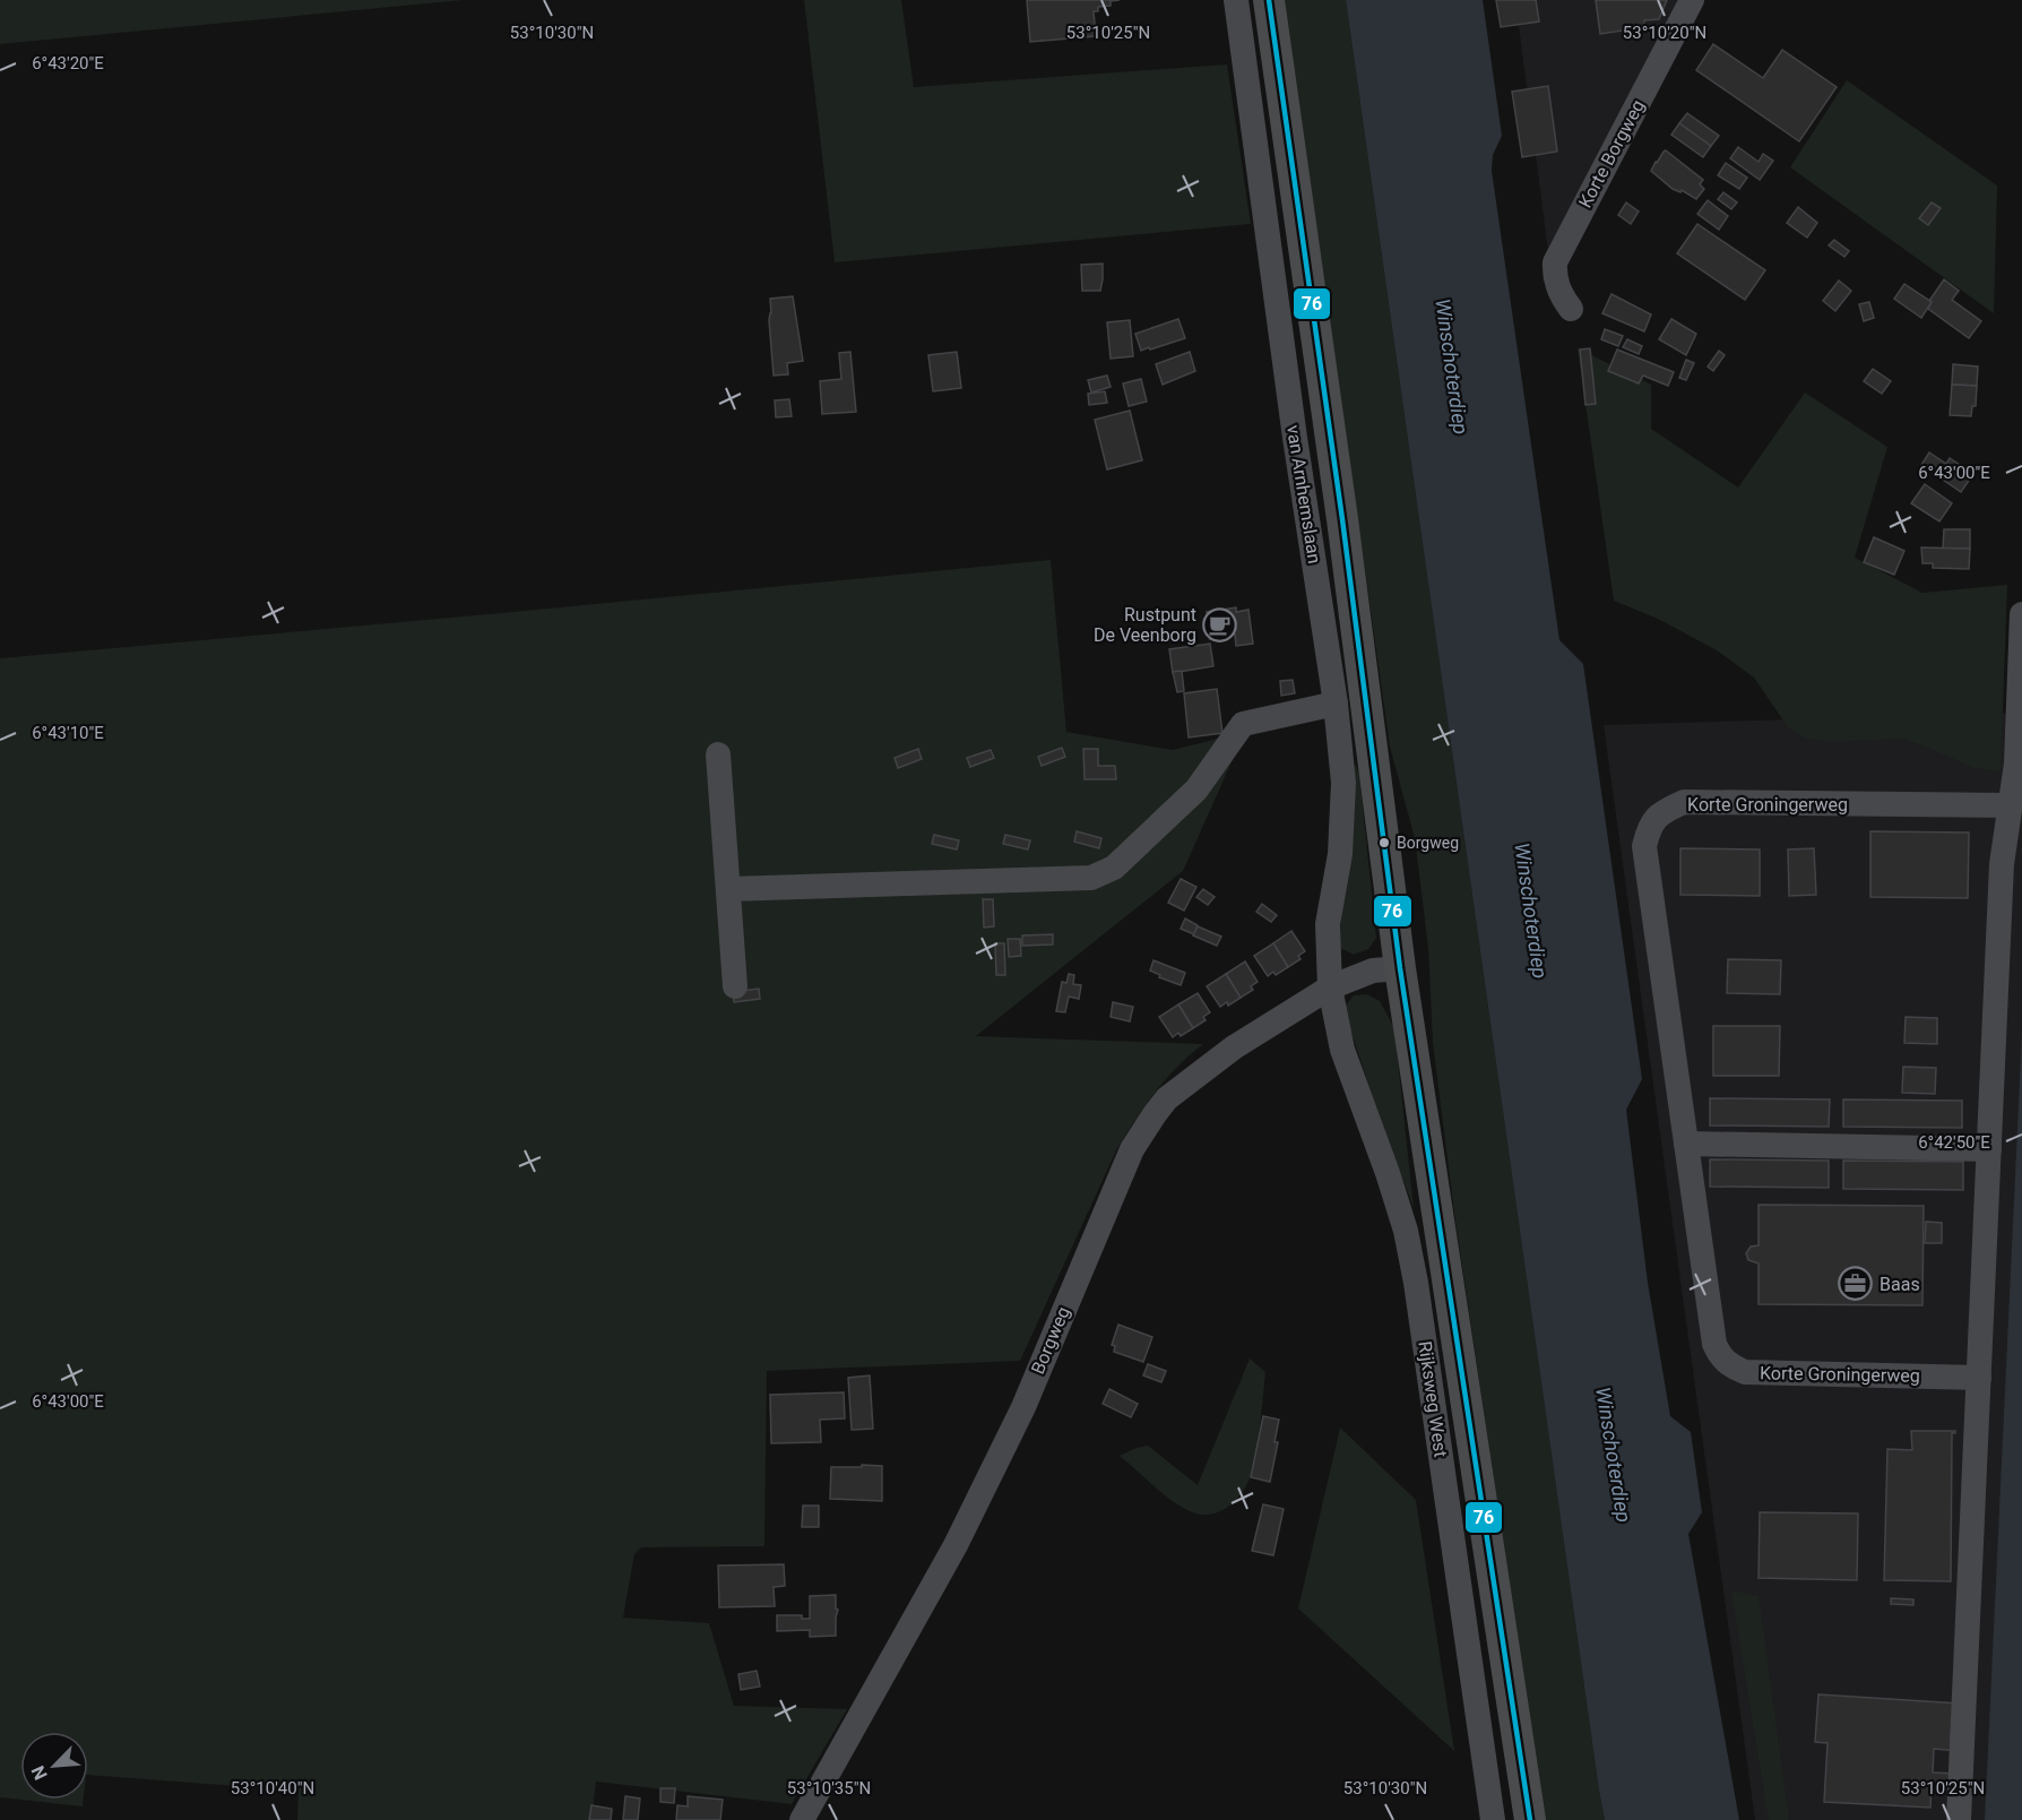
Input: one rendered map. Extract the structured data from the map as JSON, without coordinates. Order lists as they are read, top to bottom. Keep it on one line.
{"streets":{"main road":["Rijksweg West"],"street":["Korte Borgweg","van Arnhemslaan","Korte Groningerweg","Borgweg"]},"crossings":[["van Arnhemslaan","Borgweg"],["van Arnhemslaan","Rijksweg West"],["Borgweg","Rijksweg West"]],"water":["Winschoterdiep"],"places":{"cafe":["Rustpunt De Veenborg"],"other":["Borgweg"],"office":["Baas"]},"lines":["transit line 76"],"north":"bottom left","coordinates":["53°10'30\"N","53°10'25\"N","53°10'20\"N","6°43'20\"E","6°43'00\"E","6°43'10\"E","6°42'50\"E","53°10'40\"N","53°10'35\"N"]}
